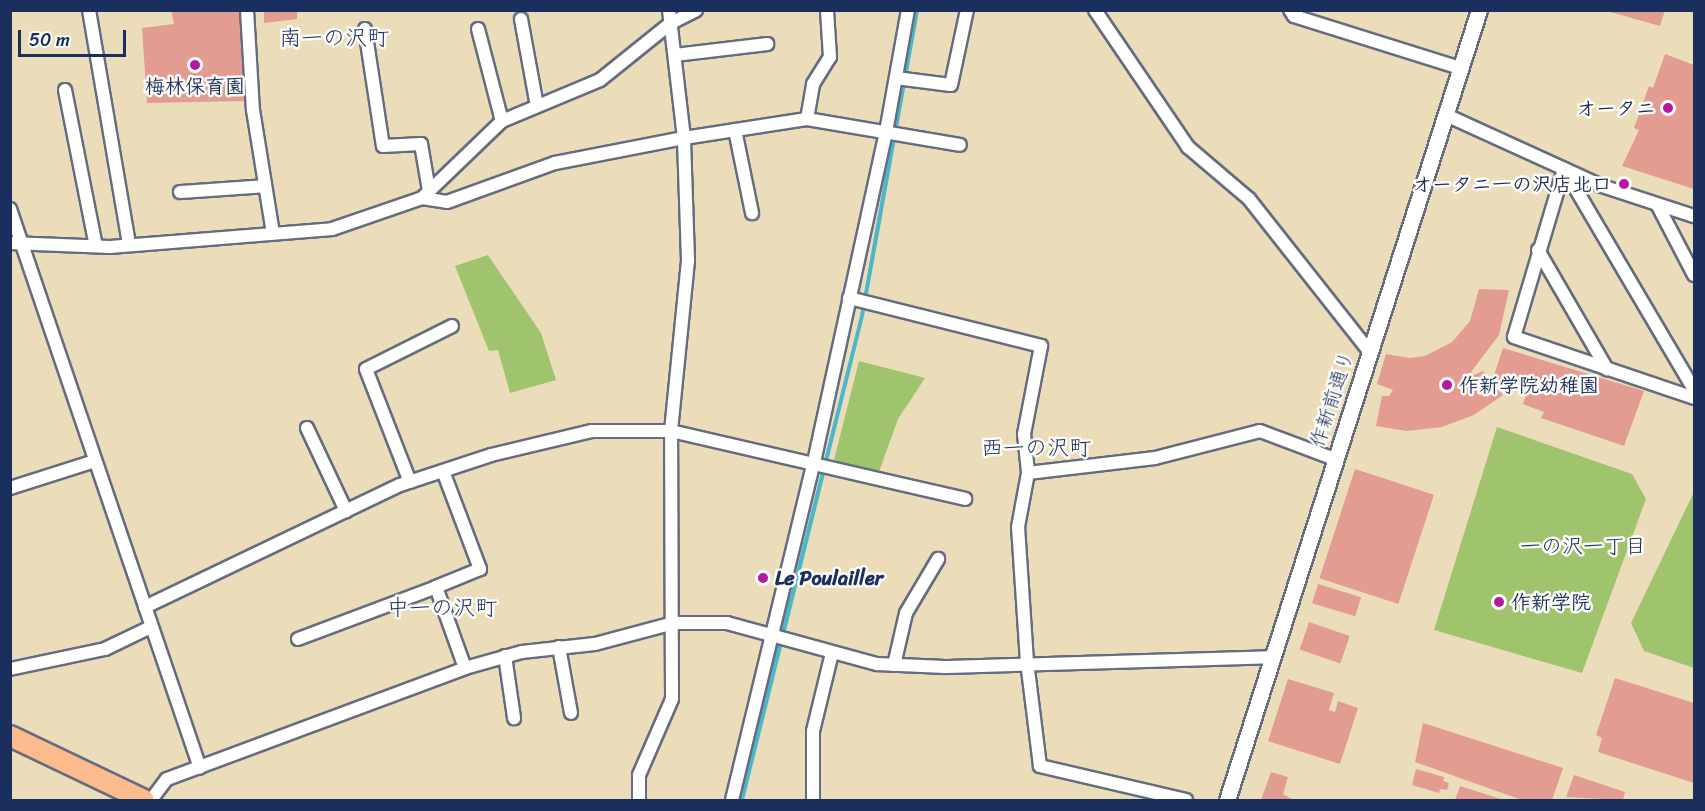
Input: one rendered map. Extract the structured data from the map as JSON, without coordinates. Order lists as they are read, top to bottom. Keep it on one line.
{"streets":{"street":["作新前通り"]},"districts":["南一の沢町","西一の沢町","一の沢一丁目","中一の沢町"],"places":["梅林保育園","オータニ","オータニ一の沢店北口","作新学院幼稚園","Le Poulailler","作新学院"],"scale_bar":"50 m"}
